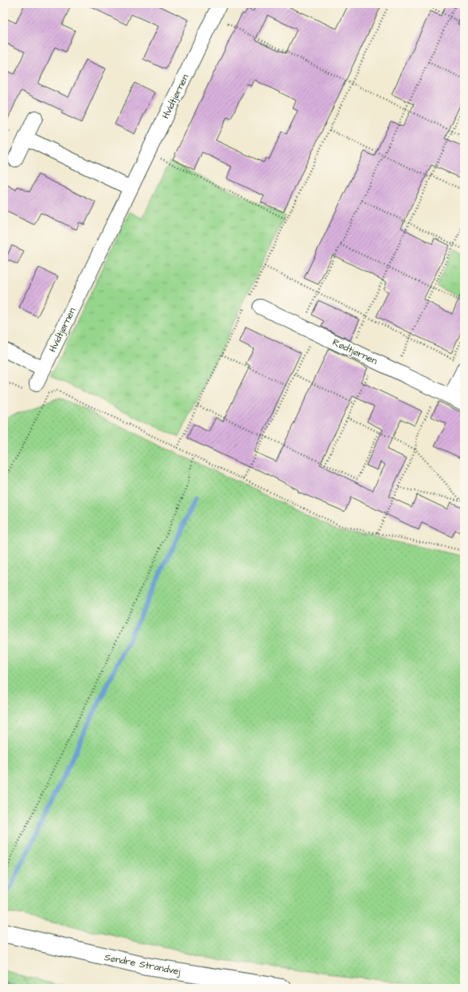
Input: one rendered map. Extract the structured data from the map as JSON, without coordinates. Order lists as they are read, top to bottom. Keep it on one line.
{"streets":{"street":["Hvidtjørnen","Rødtjørnen","Søndre Strandvej"]}}
